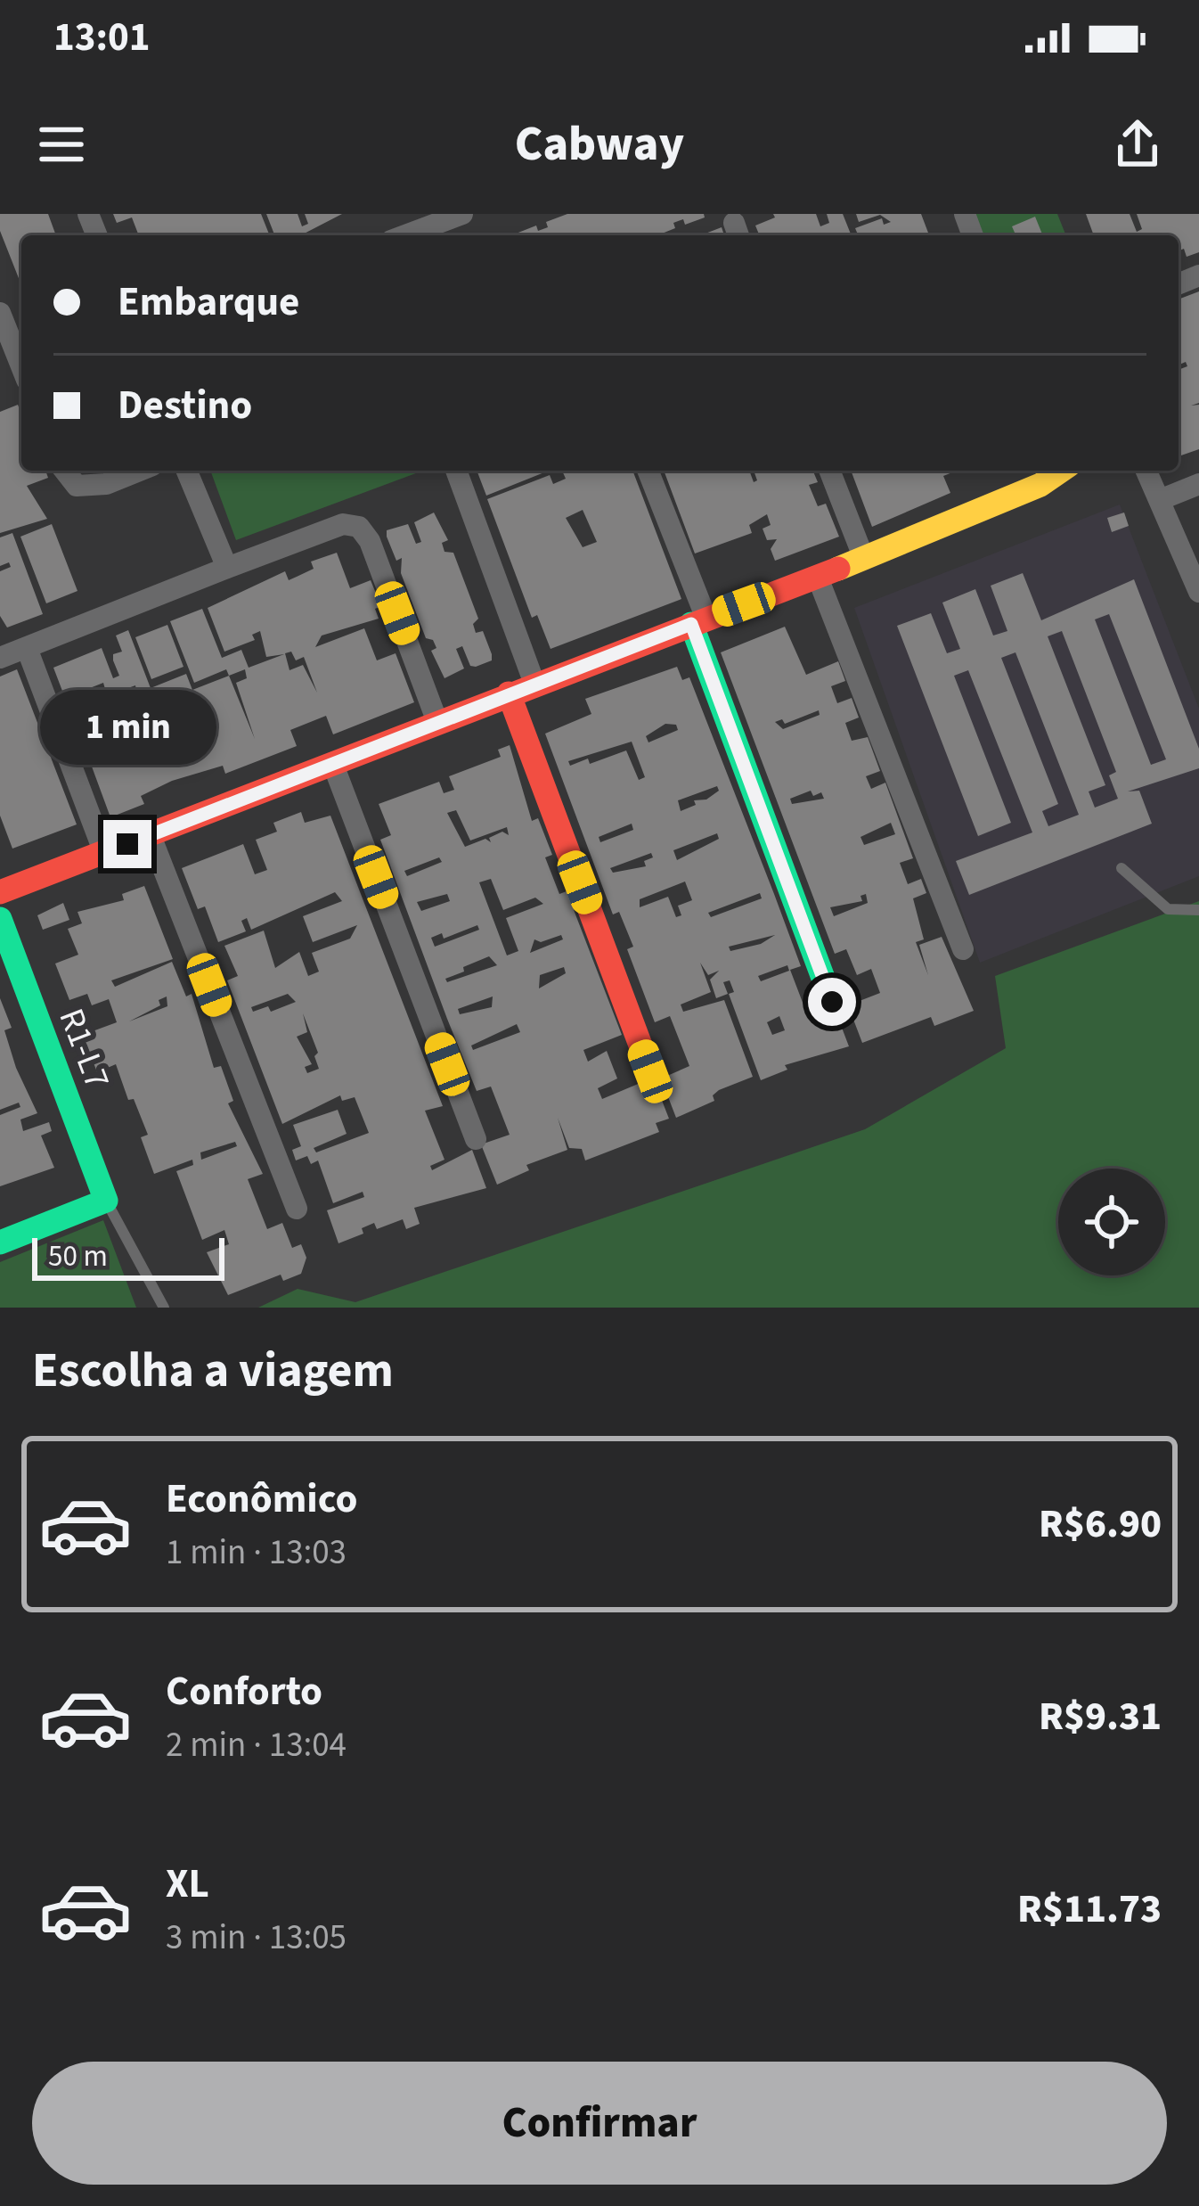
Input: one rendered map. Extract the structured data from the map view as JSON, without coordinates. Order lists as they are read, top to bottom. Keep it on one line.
{"streets":{"street":["R1-L7"]},"scale_bar":"50 m","page":{"status":"13:01","header":"Cabway","banner":["Embarque","Destino"],"bubble":"1 min","scale":"50 m","heading":"Escolha a viagem","list":[{"name":"Econômico","note":"1 min · 13:03","value":"R$6.90"},{"name":"Conforto","note":"2 min · 13:04","value":"R$9.31"},{"name":"XL","note":"3 min · 13:05","value":"R$11.73"}],"buttons":"Confirmar"}}
